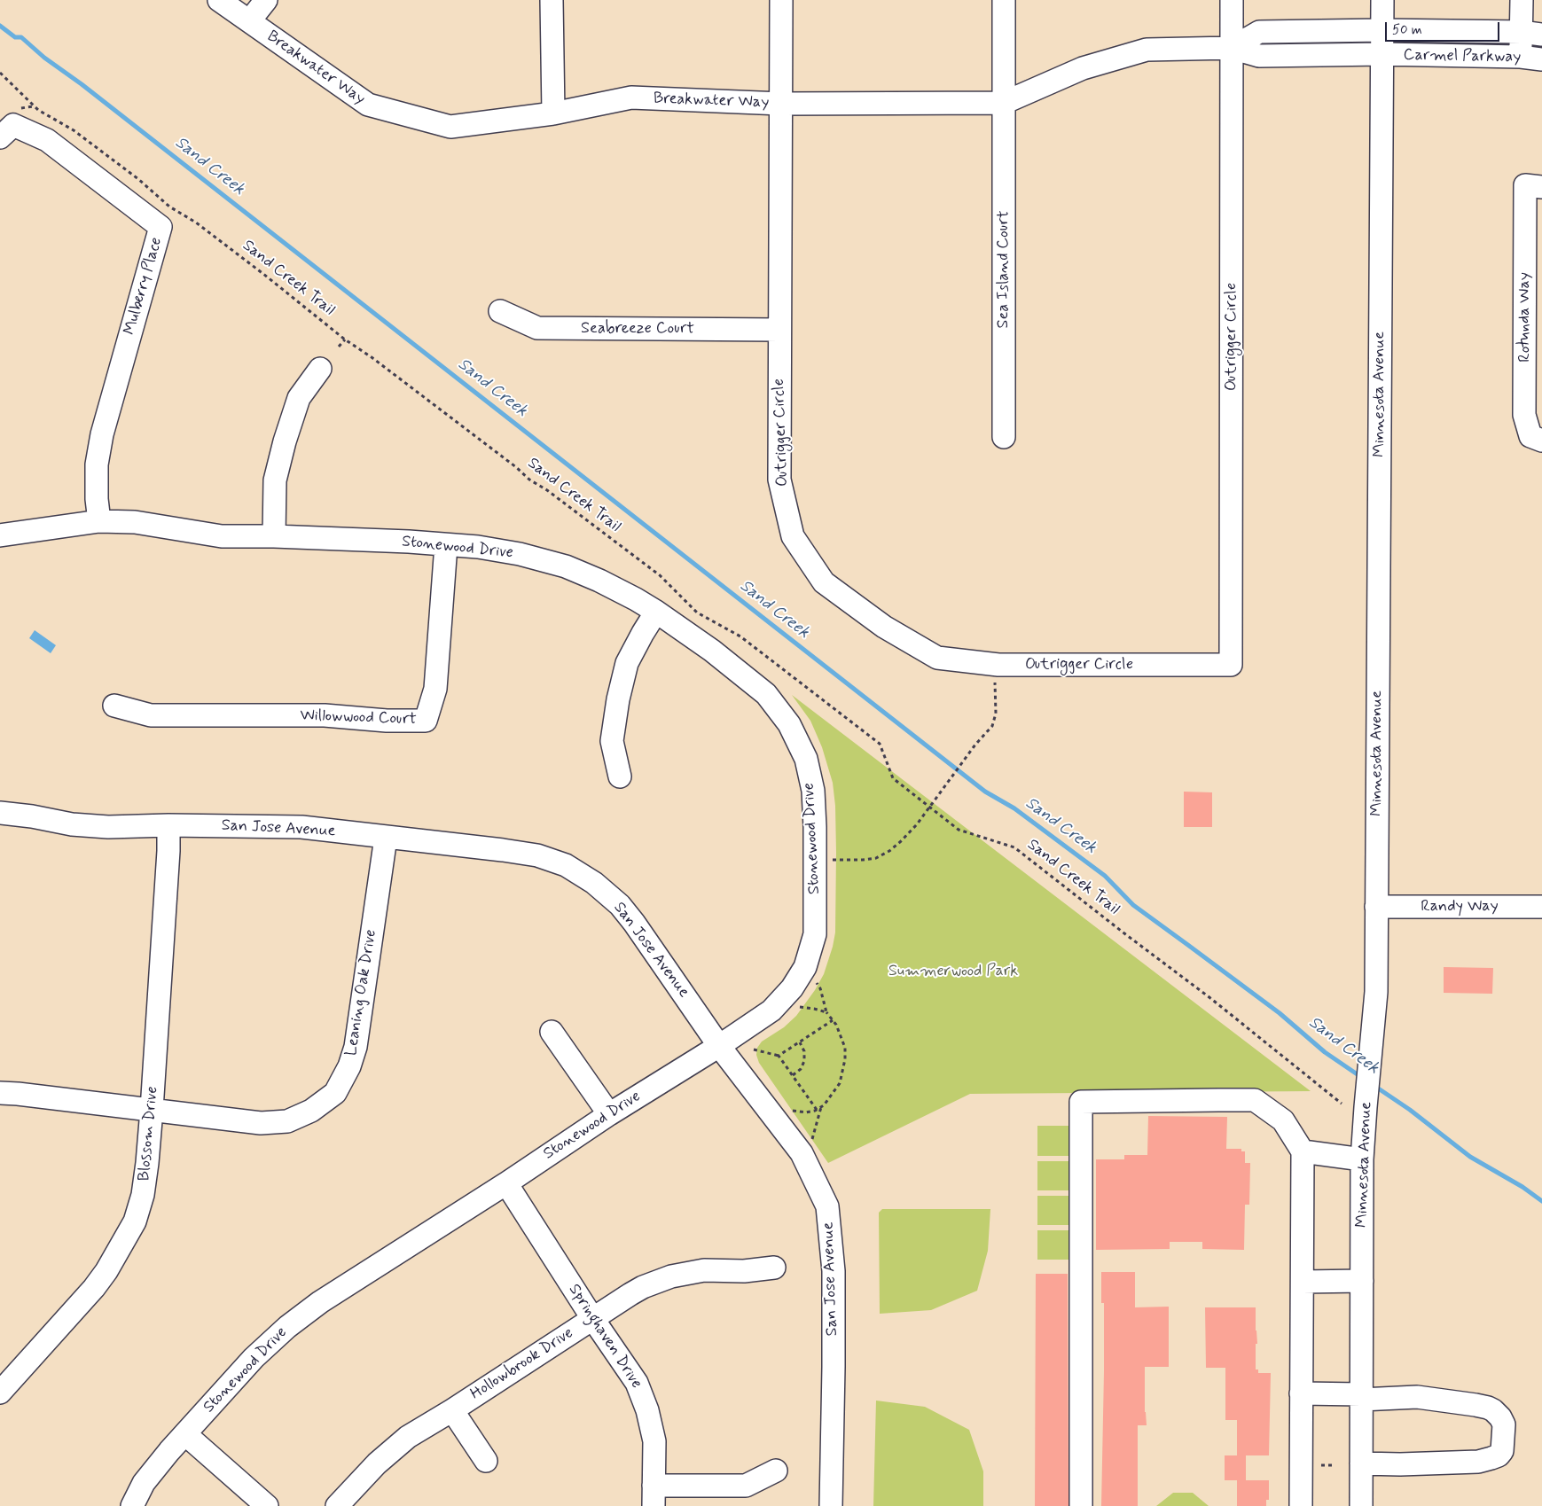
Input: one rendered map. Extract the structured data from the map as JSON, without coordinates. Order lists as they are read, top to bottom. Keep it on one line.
{"streets":{"street":["Carmel Parkway","Breakwater Way","Sea Island Court","Mulberry Place","Rotunda Way","Seabreeze Court","Outrigger Circle","Minnesota Avenue","Stonewood Drive","Willowwood Court","San Jose Avenue","Randy Way","Leaning Oak Drive","Blossom Drive","Springhaven Drive","Hollowbrook Drive"],"path":["Sand Creek Trail"]},"crossings":[["Carmel Parkway","Breakwater Way"],["Carmel Parkway","Minnesota Avenue"],["Breakwater Way","Sea Island Court"],["Breakwater Way","Outrigger Circle"],["Breakwater Way","Minnesota Avenue"],["Mulberry Place","Stonewood Drive"],["Seabreeze Court","Outrigger Circle"],["Minnesota Avenue","Randy Way"],["Stonewood Drive","Willowwood Court"],["Stonewood Drive","San Jose Avenue"],["Stonewood Drive","Springhaven Drive"],["San Jose Avenue","Leaning Oak Drive"],["San Jose Avenue","Blossom Drive"],["Leaning Oak Drive","Blossom Drive"],["Springhaven Drive","Hollowbrook Drive"]],"water":["Sand Creek"],"parks":["Summerwood Park"],"scale_bar":"50 m"}
